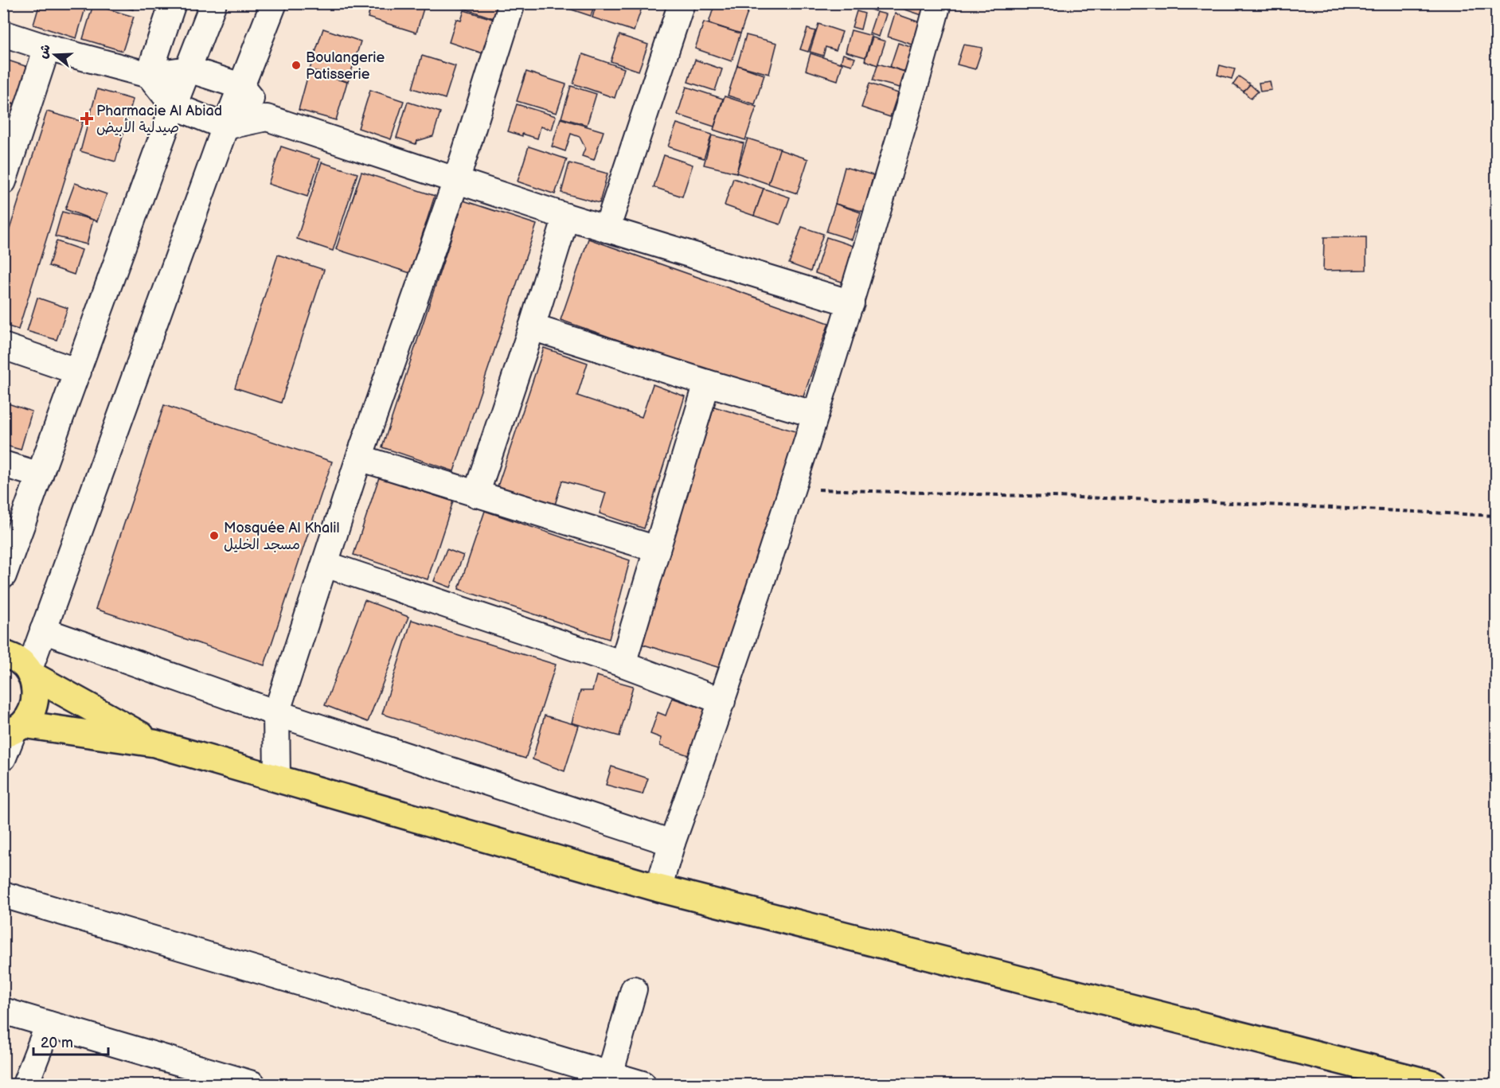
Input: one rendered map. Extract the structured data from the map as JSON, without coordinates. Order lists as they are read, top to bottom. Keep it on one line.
{"places":{"other":["Boulangerie Patisserie","Mosquée Al Khalil مسجد الخليل"],"health":["Pharmacie Al Abiad صيدلية الأبيض"]},"scale_bar":"20 m","north":"left"}
